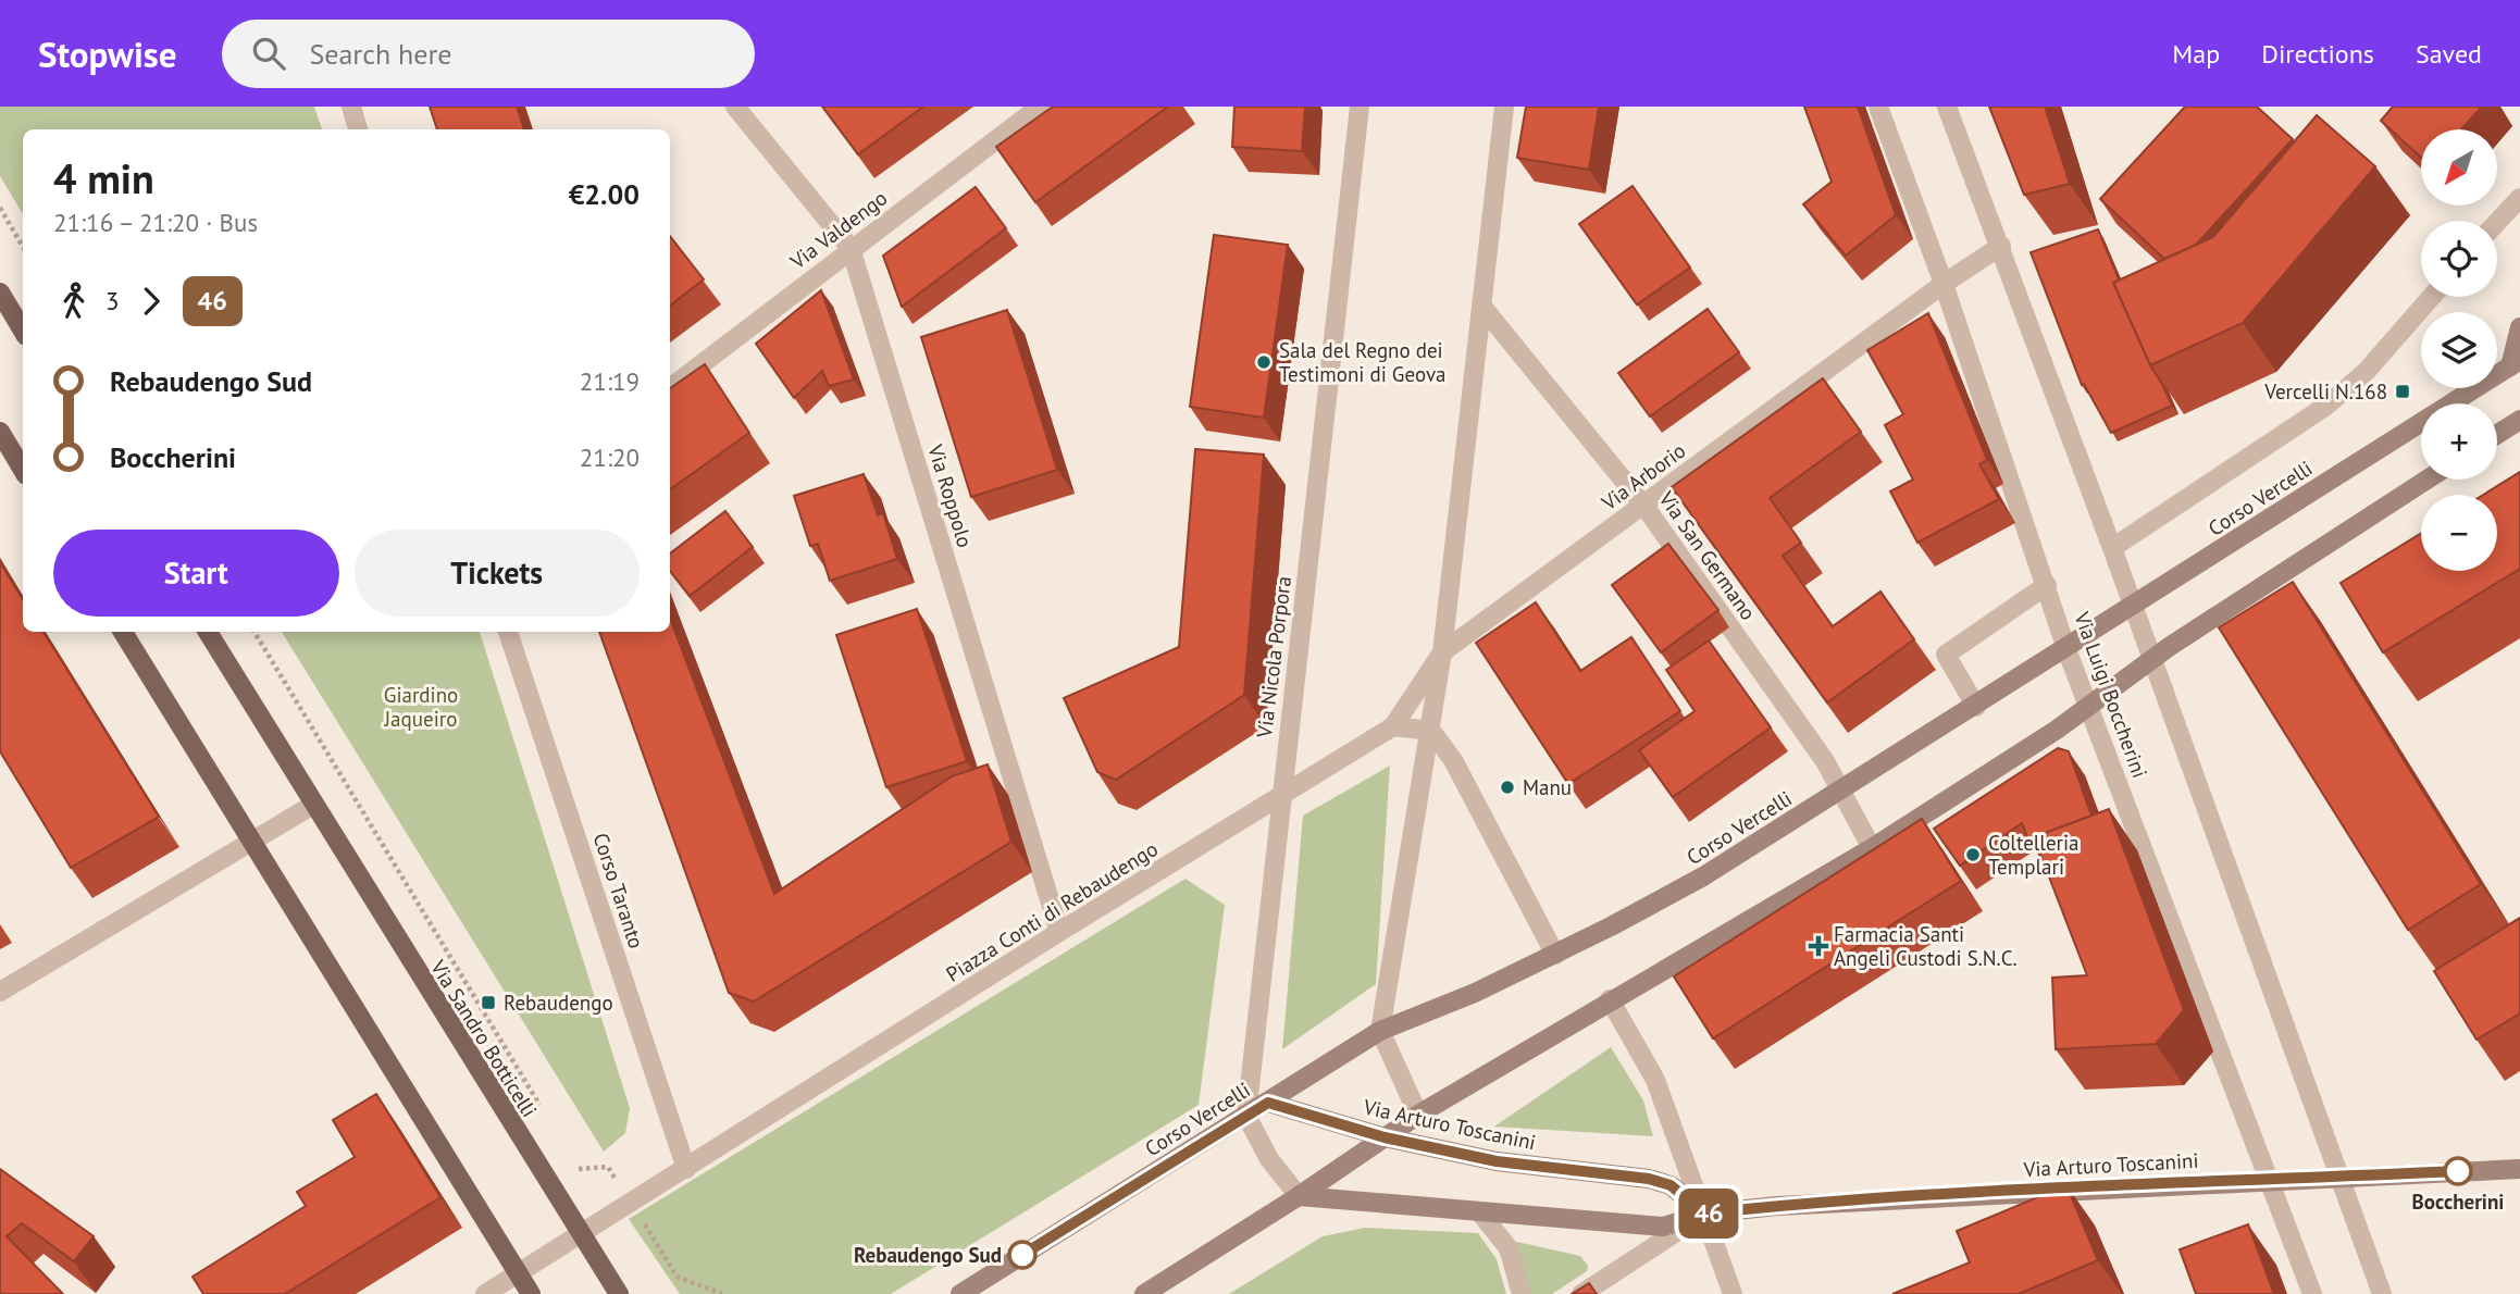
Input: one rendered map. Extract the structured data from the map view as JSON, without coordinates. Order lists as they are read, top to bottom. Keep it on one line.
{"streets":{"main road":["Via Sandro Botticelli"],"street":["Via Valdengo","Via Arborio","Via Roppolo","Corso Vercelli","Via San Germano","Via Nicola Porpora","Via Luigi Boccherini","Corso Taranto","Piazza Conti di Rebaudengo","Via Arturo Toscanini"]},"crossings":[["Via Valdengo","Via Roppolo"],["Via Arborio","Via San Germano"],["Via Arborio","Via Luigi Boccherini"],["Via Arborio","Piazza Conti di Rebaudengo"],["Via Roppolo","Piazza Conti di Rebaudengo"],["Corso Vercelli","Via San Germano"],["Corso Vercelli","Via Nicola Porpora"],["Corso Vercelli","Via Luigi Boccherini"],["Corso Vercelli","Via Arturo Toscanini"],["Via Nicola Porpora","Piazza Conti di Rebaudengo"],["Via Luigi Boccherini","Via Arturo Toscanini"],["Corso Taranto","Piazza Conti di Rebaudengo"],["Piazza Conti di Rebaudengo","Via Sandro Botticelli"]],"parks":["Giardino Jaqueiro"],"places":{"other":["Sala del Regno dei Testimoni di Geova","Manu","Coltelleria Templari","Boccherini","Rebaudengo Sud"],"transit":["Vercelli N.168","Rebaudengo"],"health":["Farmacia Santi Angeli Custodi S.N.C."]},"lines":["bus line 46"],"north":"bottom left","page":{"header":"Stopwise","search":"Search here","nav":["Map","Directions","Saved"],"on_map":"46","map_buttons":["+","−"],"heading":["4 min","21:16 – 21:20 · Bus","€2.00"],"legs":["3","46"],"list":[{"name":"Rebaudengo Sud","value":"21:19"},{"name":"Boccherini","value":"21:20"}],"buttons":["Start","Tickets"]}}
